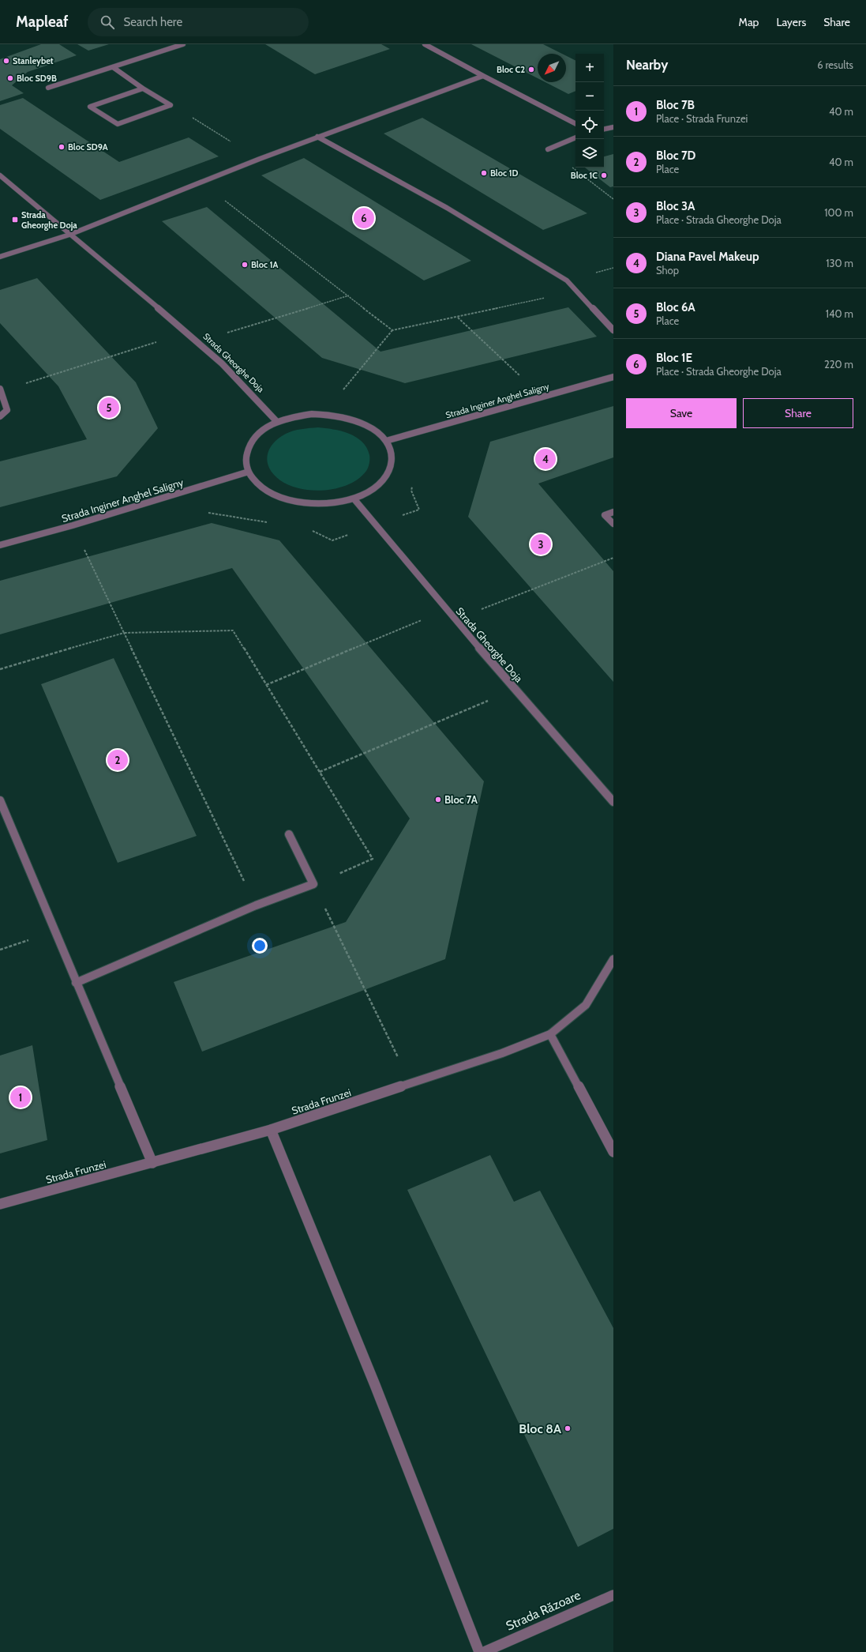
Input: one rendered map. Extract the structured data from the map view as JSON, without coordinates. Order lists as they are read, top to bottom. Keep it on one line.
{"streets":{"street":["Strada Gheorghe Doja","Strada Inginer Anghel Saligny","Strada Frunzei","Strada Răzoare"]},"places":{"other":["Stanleybet","Bloc C2","Bloc SD9B","Bloc SD9A","Bloc 1D","Bloc 1C","Bloc 1A","Bloc 7A","Bloc 8A"],"transit":["Strada Gheorghe Doja"]},"north":"bottom left","page":{"header":"Mapleaf","search":"Search here","nav":["Map","Layers","Share"],"heading":["Nearby","6 results"],"map_buttons":["+","−"],"list":[{"mark":"1","name":"Bloc 7B","note":"Place · Strada Frunzei","value":"40 m"},{"mark":"2","name":"Bloc 7D","note":"Place","value":"40 m"},{"mark":"3","name":"Bloc 3A","note":"Place · Strada Gheorghe Doja","value":"100 m"},{"mark":"4","name":"Diana Pavel Makeup","note":"Shop","value":"130 m"},{"mark":"5","name":"Bloc 6A","note":"Place","value":"140 m"},{"mark":"6","name":"Bloc 1E","note":"Place · Strada Gheorghe Doja","value":"220 m"}],"pins":["6","5","4","3","2","1"],"buttons":["Save","Share"]}}
